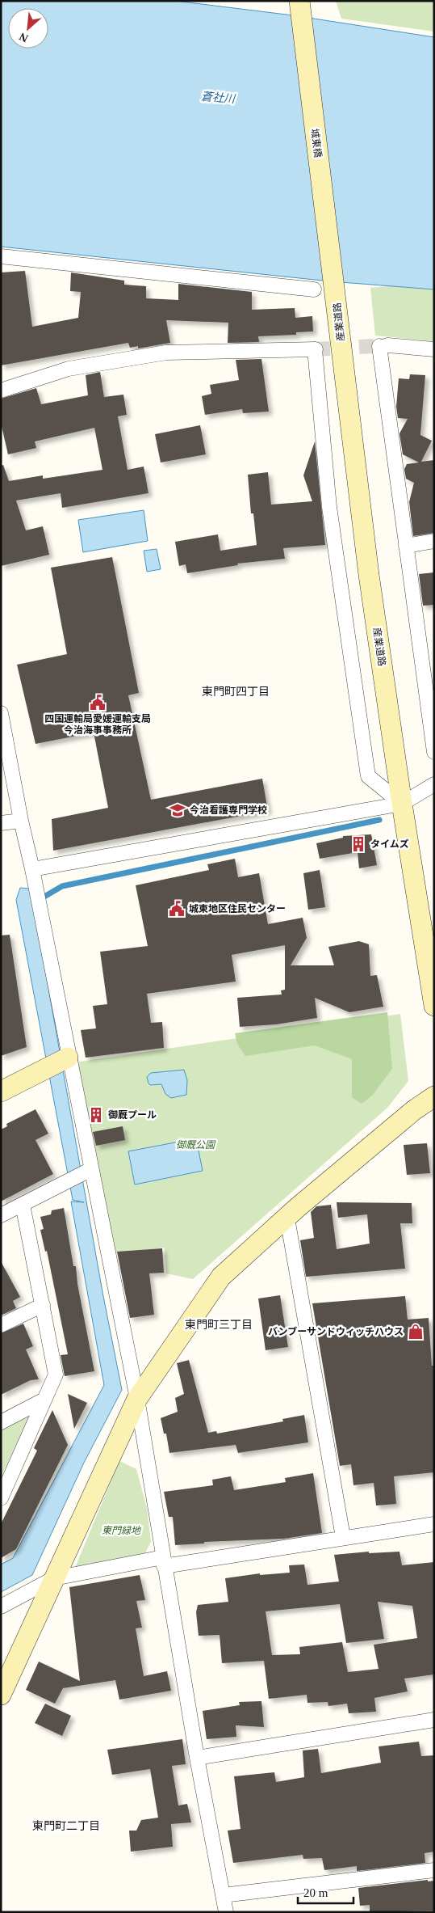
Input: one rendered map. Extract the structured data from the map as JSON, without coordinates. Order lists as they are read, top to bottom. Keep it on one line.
{"streets":{"street":["城東橋","産業道路"]},"crossings":[["城東橋","産業道路"]],"districts":["東門町四丁目","東門町三丁目","東門町二丁目"],"water":["蒼社川"],"parks":["御厩公園","東門緑地"],"places":{"public building":["四国運輸局愛媛運輸支局 今治海事事務所","城東地区住民センター"],"school or university":["今治看護専門学校"],"building":["タイムズ","御厩プール"],"shop":["バンブーサンドウィッチハウス"]},"scale_bar":"20 m","north":"bottom left"}
